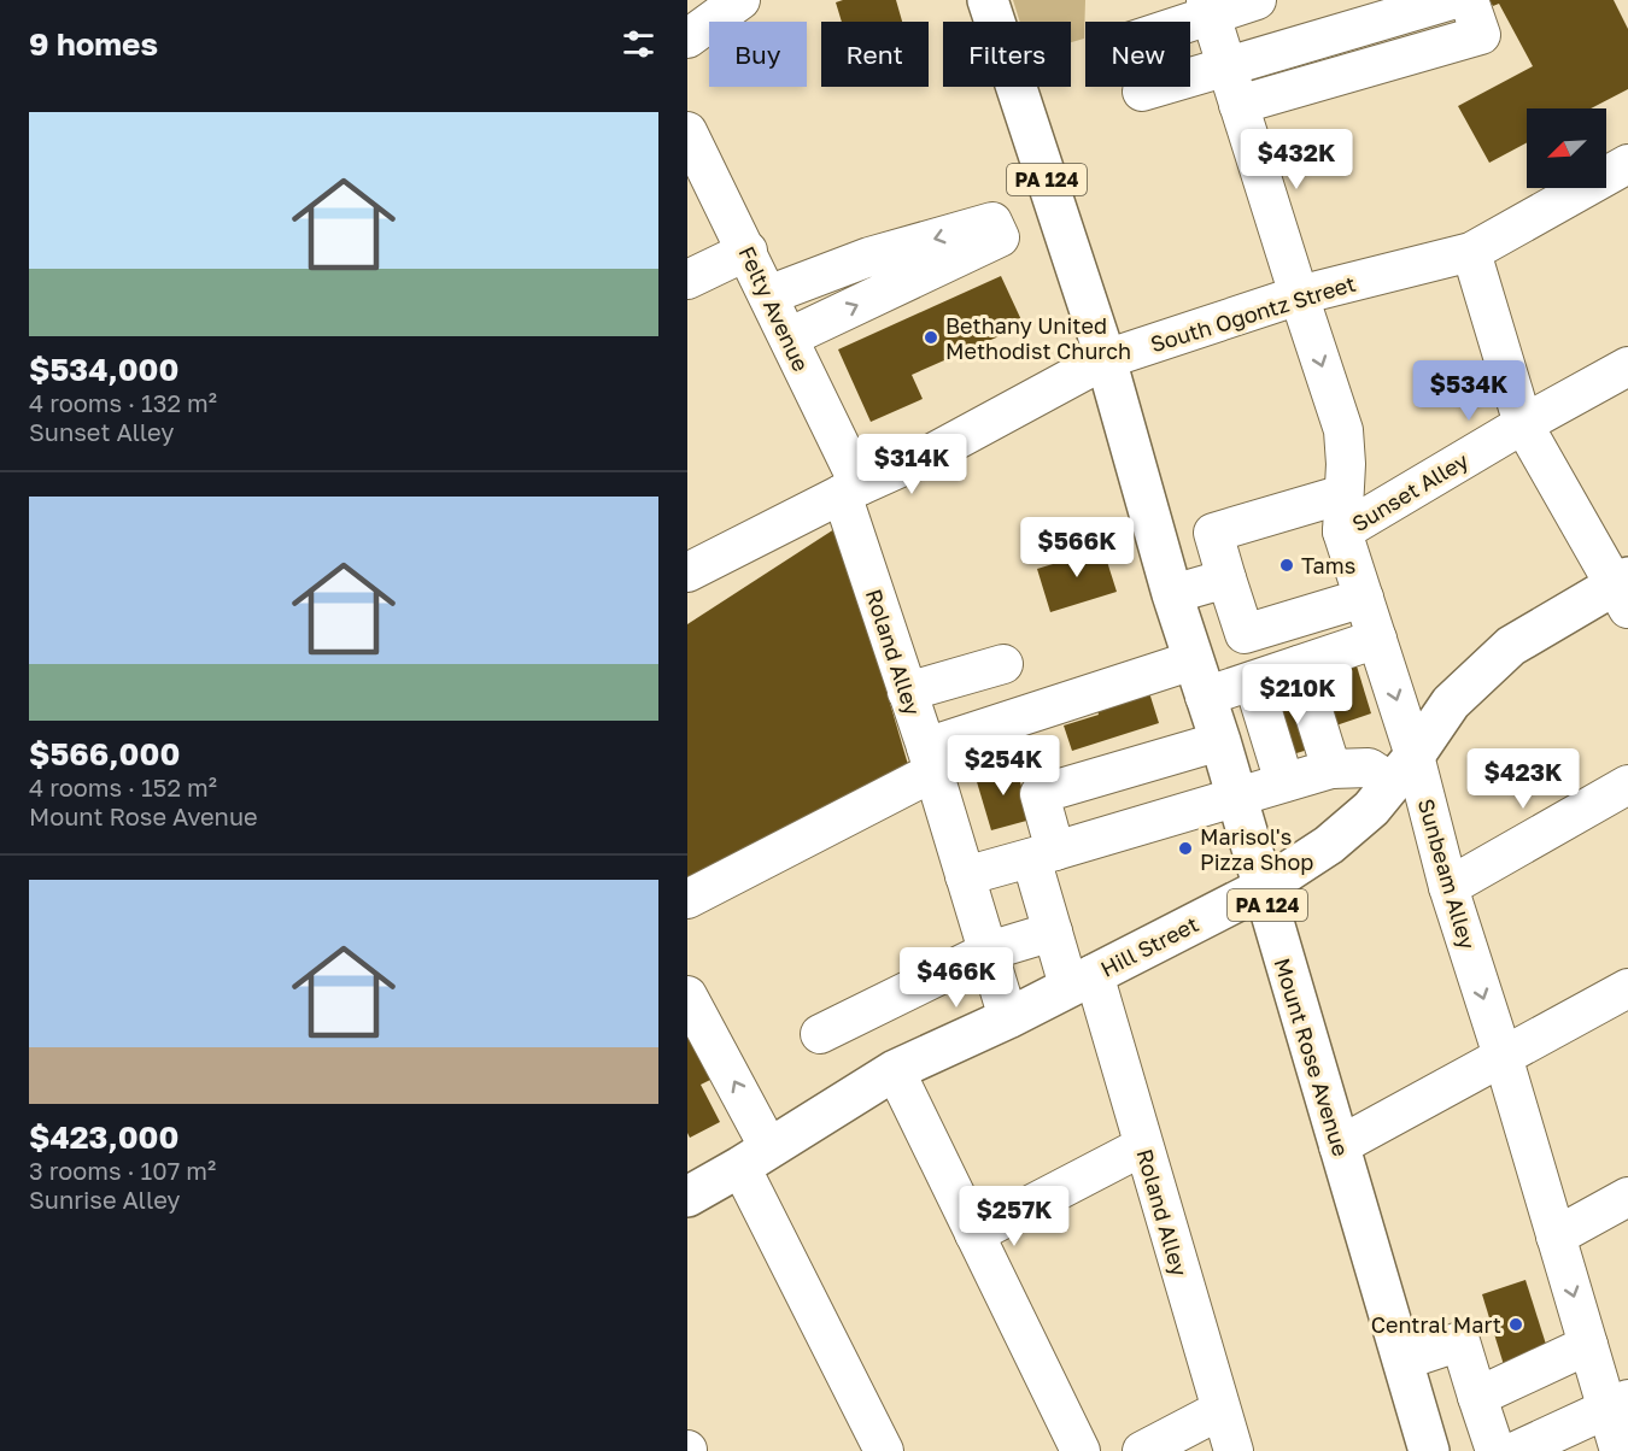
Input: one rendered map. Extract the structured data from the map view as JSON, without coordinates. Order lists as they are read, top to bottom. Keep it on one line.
{"streets":{"main road":["PA 124","Hill Street","Mount Rose Avenue"],"street":["Felty Avenue","South Ogontz Street","Sunset Alley","Roland Alley","Sunbeam Alley"]},"crossings":[["Felty Avenue","South Ogontz Street"],["Felty Avenue","Roland Alley"],["South Ogontz Street","Roland Alley"],["South Ogontz Street","Sunbeam Alley"],["South Ogontz Street","Mount Rose Avenue"],["Sunset Alley","Sunbeam Alley"],["Roland Alley","Hill Street"],["Roland Alley","Mount Rose Avenue"],["Sunbeam Alley","Hill Street"],["Hill Street","Mount Rose Avenue"]],"places":["Bethany United Methodist Church","Tams","Marisol's Pizza Shop","Central Mart"],"north":"bottom left","page":{"heading":"9 homes","chip":["Buy","Rent","Filters","New"],"list":[{"name":"$534,000","note":"4 rooms · 132 m² · Sunset Alley"},{"name":"$566,000","note":"4 rooms · 152 m² · Mount Rose Avenue"},{"name":"$423,000","note":"3 rooms · 107 m² · Sunrise Alley"}],"price":["$432K","$534K","$314K","$566K","$210K","$254K","$423K","$466K","$257K"]}}
